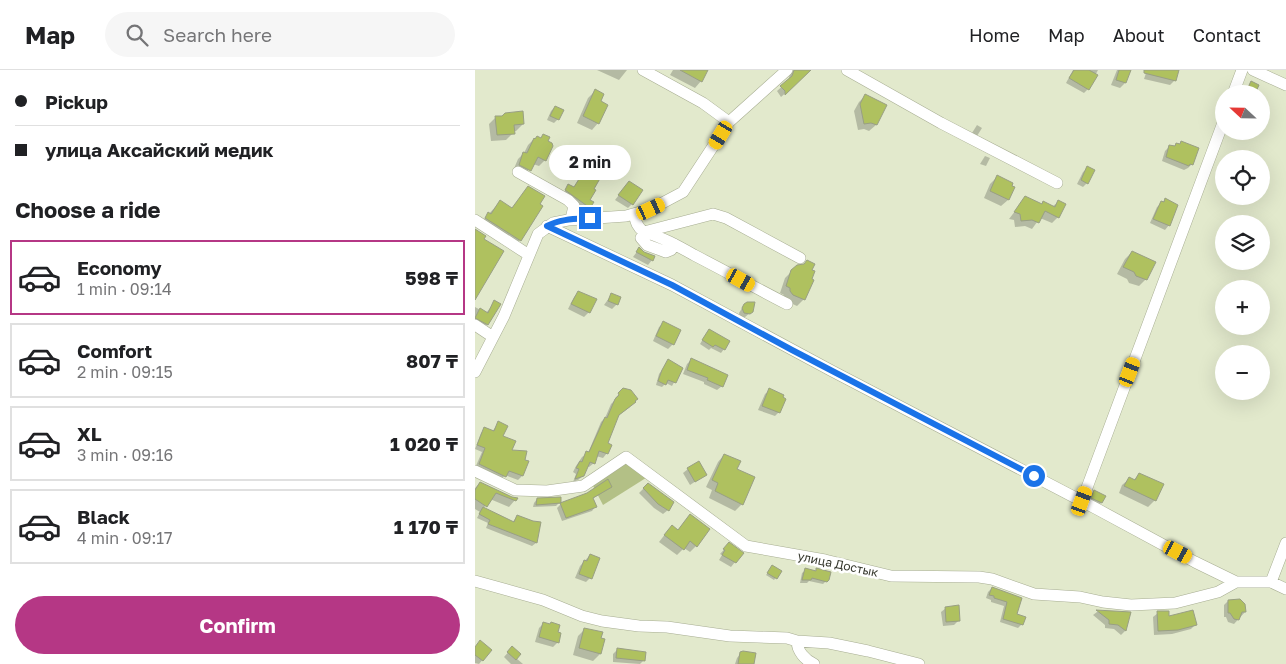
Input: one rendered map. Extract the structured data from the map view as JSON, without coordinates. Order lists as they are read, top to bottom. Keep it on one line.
{"streets":{"street":["улица Достык"]},"north":"left","page":{"header":"Map","search":"Search here","nav":["Home","Map","About","Contact"],"banner":["Pickup","улица Аксайский медик"],"map_buttons":["+","−"],"bubble":"2 min","heading":"Choose a ride","list":[{"name":"Economy","note":"1 min · 09:14","value":"598 ₸"},{"name":"Comfort","note":"2 min · 09:15","value":"807 ₸"},{"name":"XL","note":"3 min · 09:16","value":"1 020 ₸"},{"name":"Black","note":"4 min · 09:17","value":"1 170 ₸"}],"buttons":"Confirm"}}
